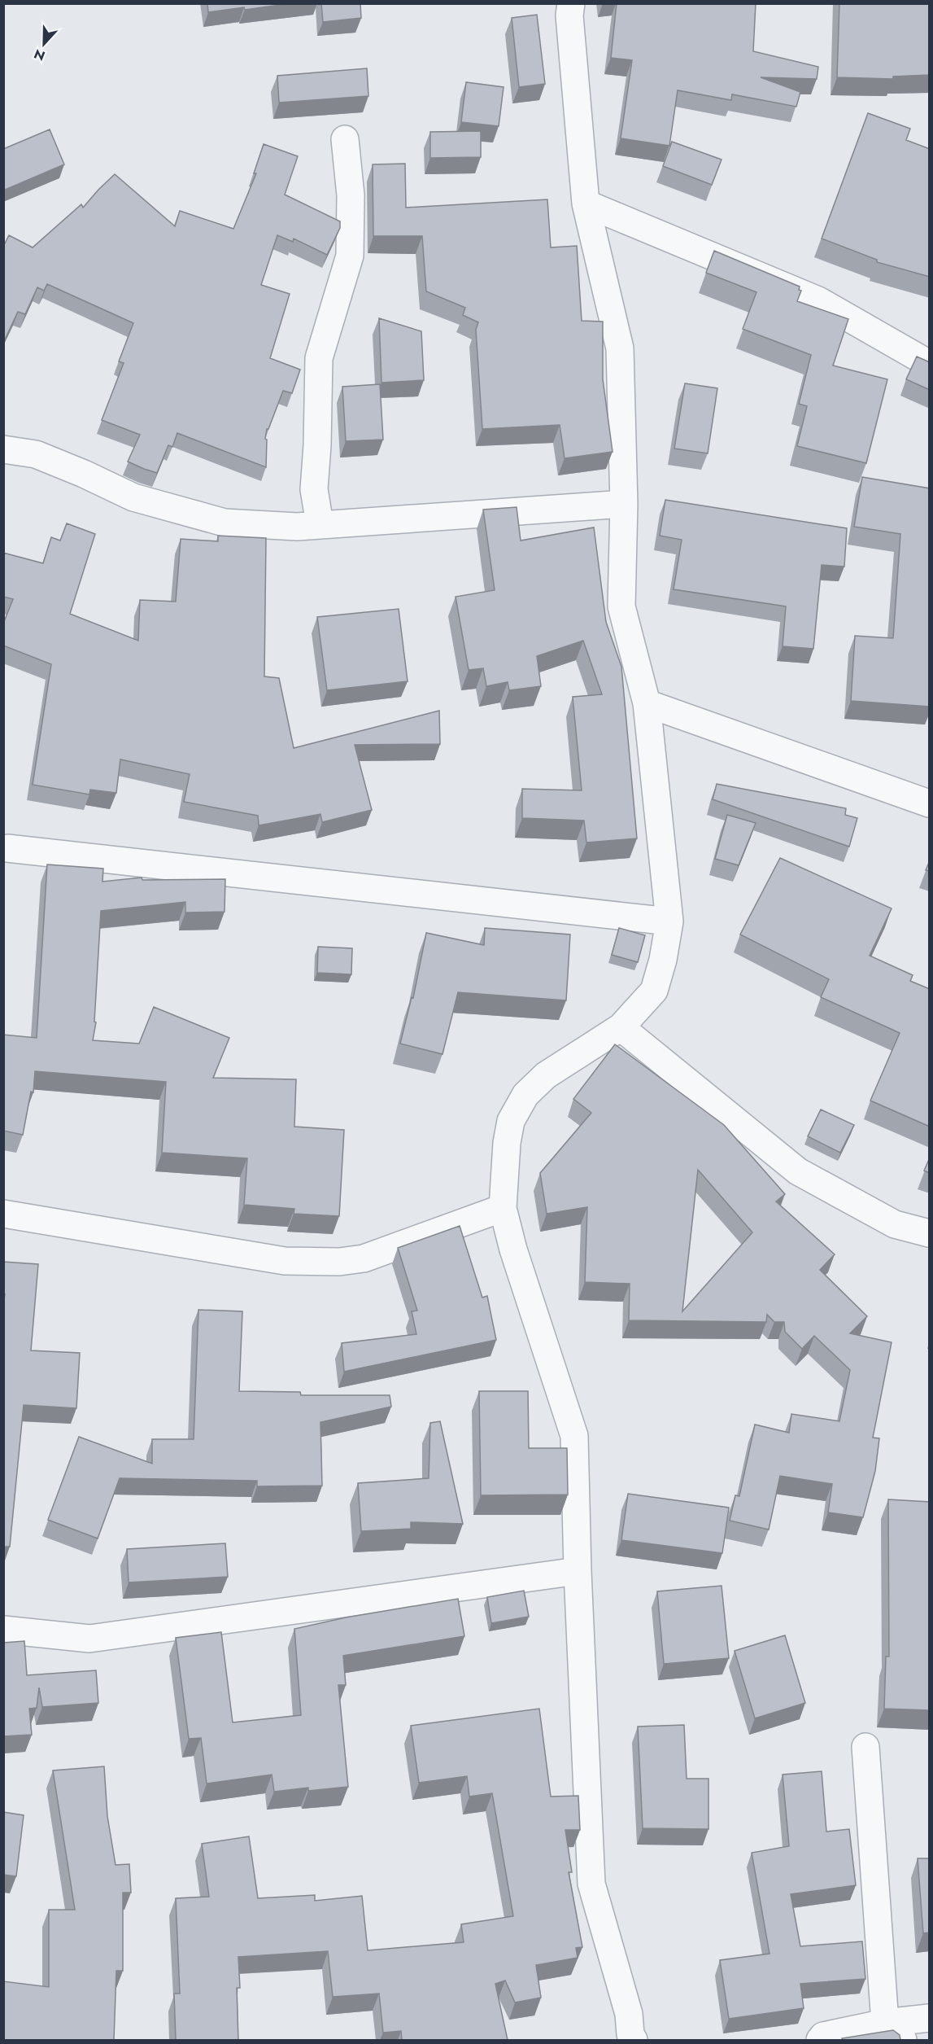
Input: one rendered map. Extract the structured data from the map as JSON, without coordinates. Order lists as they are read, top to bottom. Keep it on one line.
{"north":"bottom"}
